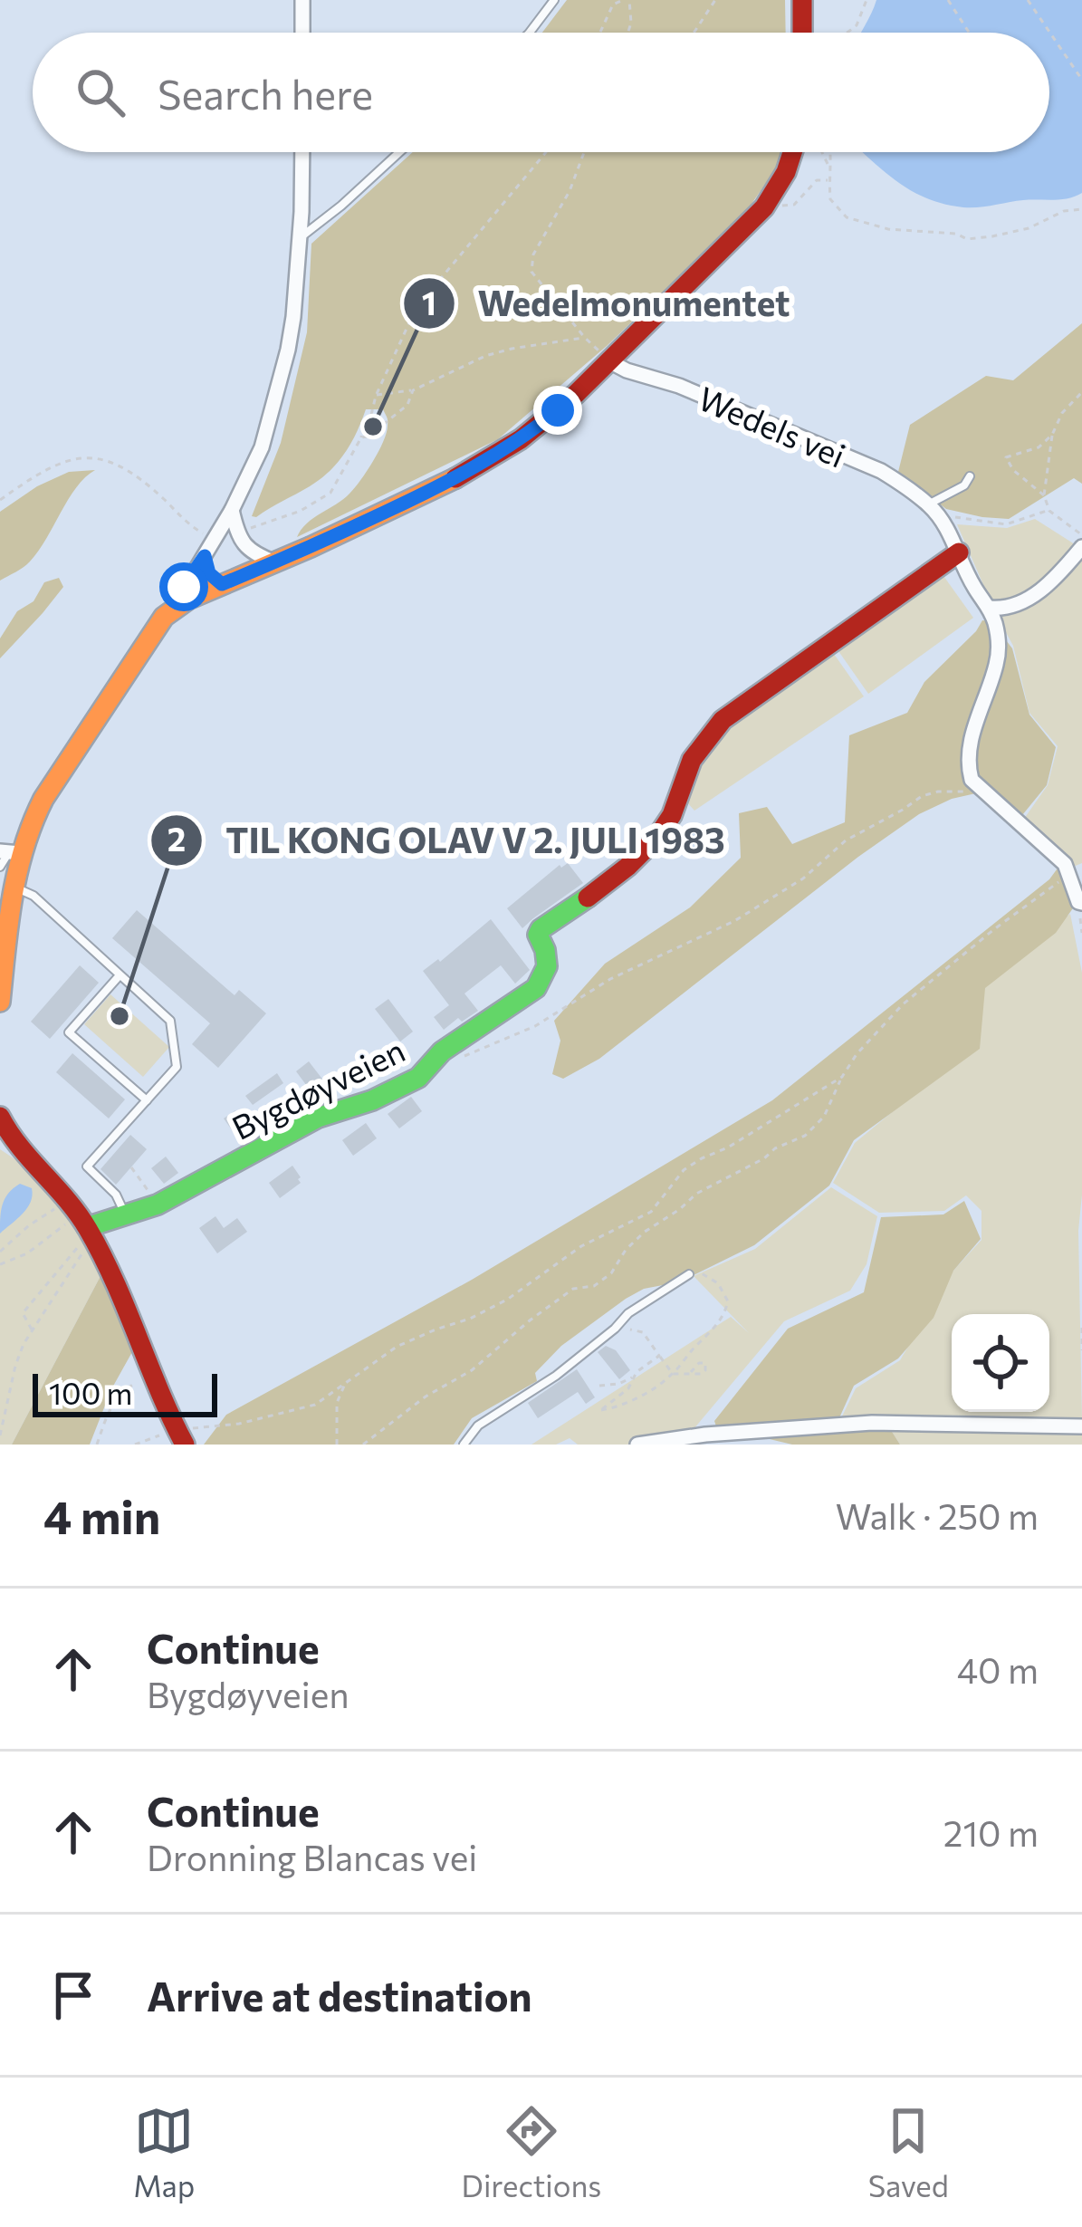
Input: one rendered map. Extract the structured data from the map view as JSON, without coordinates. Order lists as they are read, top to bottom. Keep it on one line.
{"streets":{"street":["Wedels vei","Bygdøyveien"]},"crossings":[["Wedels vei","Bygdøyveien"]],"places":["Wedelmonumentet","TIL KONG OLAV V 2. JULI 1983"],"scale_bar":"100 m","page":{"search":"Search here","scale":"100 m","heading":["4 min","Walk · 250 m"],"list":[["Continue","Bygdøyveien","40 m"],["Continue","Dronning Blancas vei","210 m"],"Arrive at destination"],"nav":["Map","Directions","Saved"]}}
